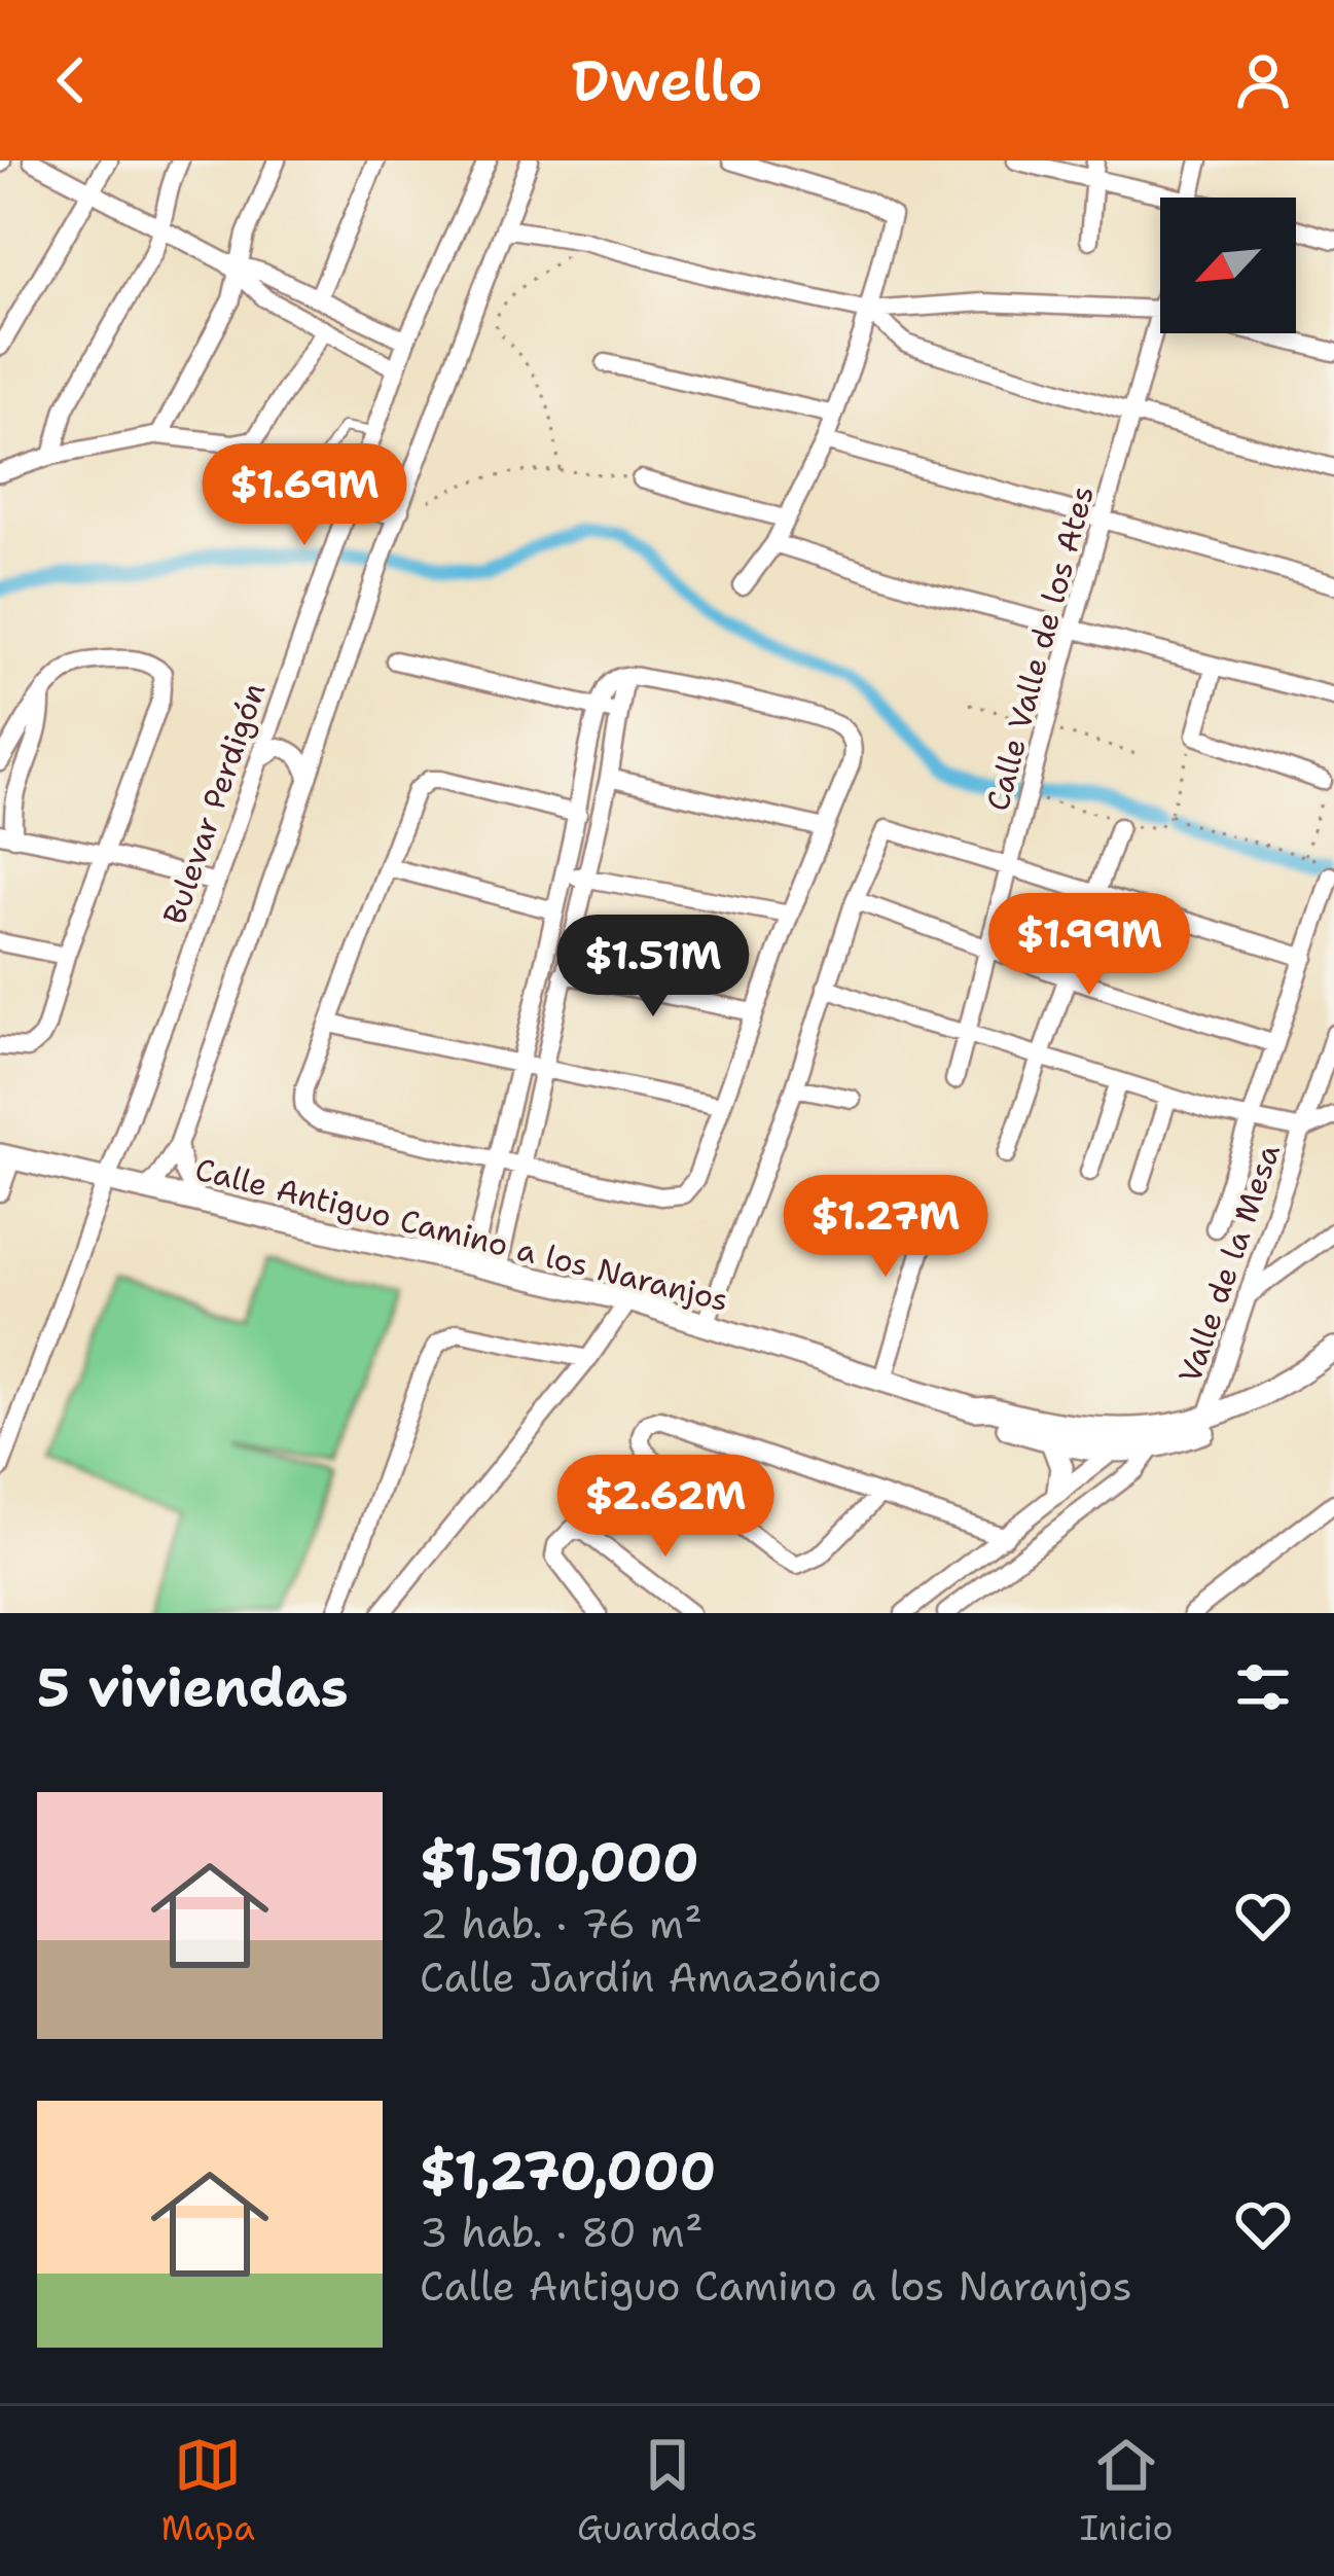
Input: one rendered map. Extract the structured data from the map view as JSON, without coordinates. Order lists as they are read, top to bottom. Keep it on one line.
{"streets":{"street":["Calle Valle de los Ates","Bulevar Perdigón","Calle Antiguo Camino a los Naranjos","Valle de la Mesa"]},"crossings":[["Bulevar Perdigón","Calle Antiguo Camino a los Naranjos"]],"north":"bottom left","page":{"header":"Dwello","price":["$1.69M","$1.99M","$1.51M","$1.27M","$2.62M"],"heading":"5 viviendas","list":[{"name":"$1,510,000","note":"2 hab. · 76 m² · Calle Jardín Amazónico"},{"name":"$1,270,000","note":"3 hab. · 80 m² · Calle Antiguo Camino a los Naranjos"}],"tabs":["Mapa","Guardados","Inicio"]}}
